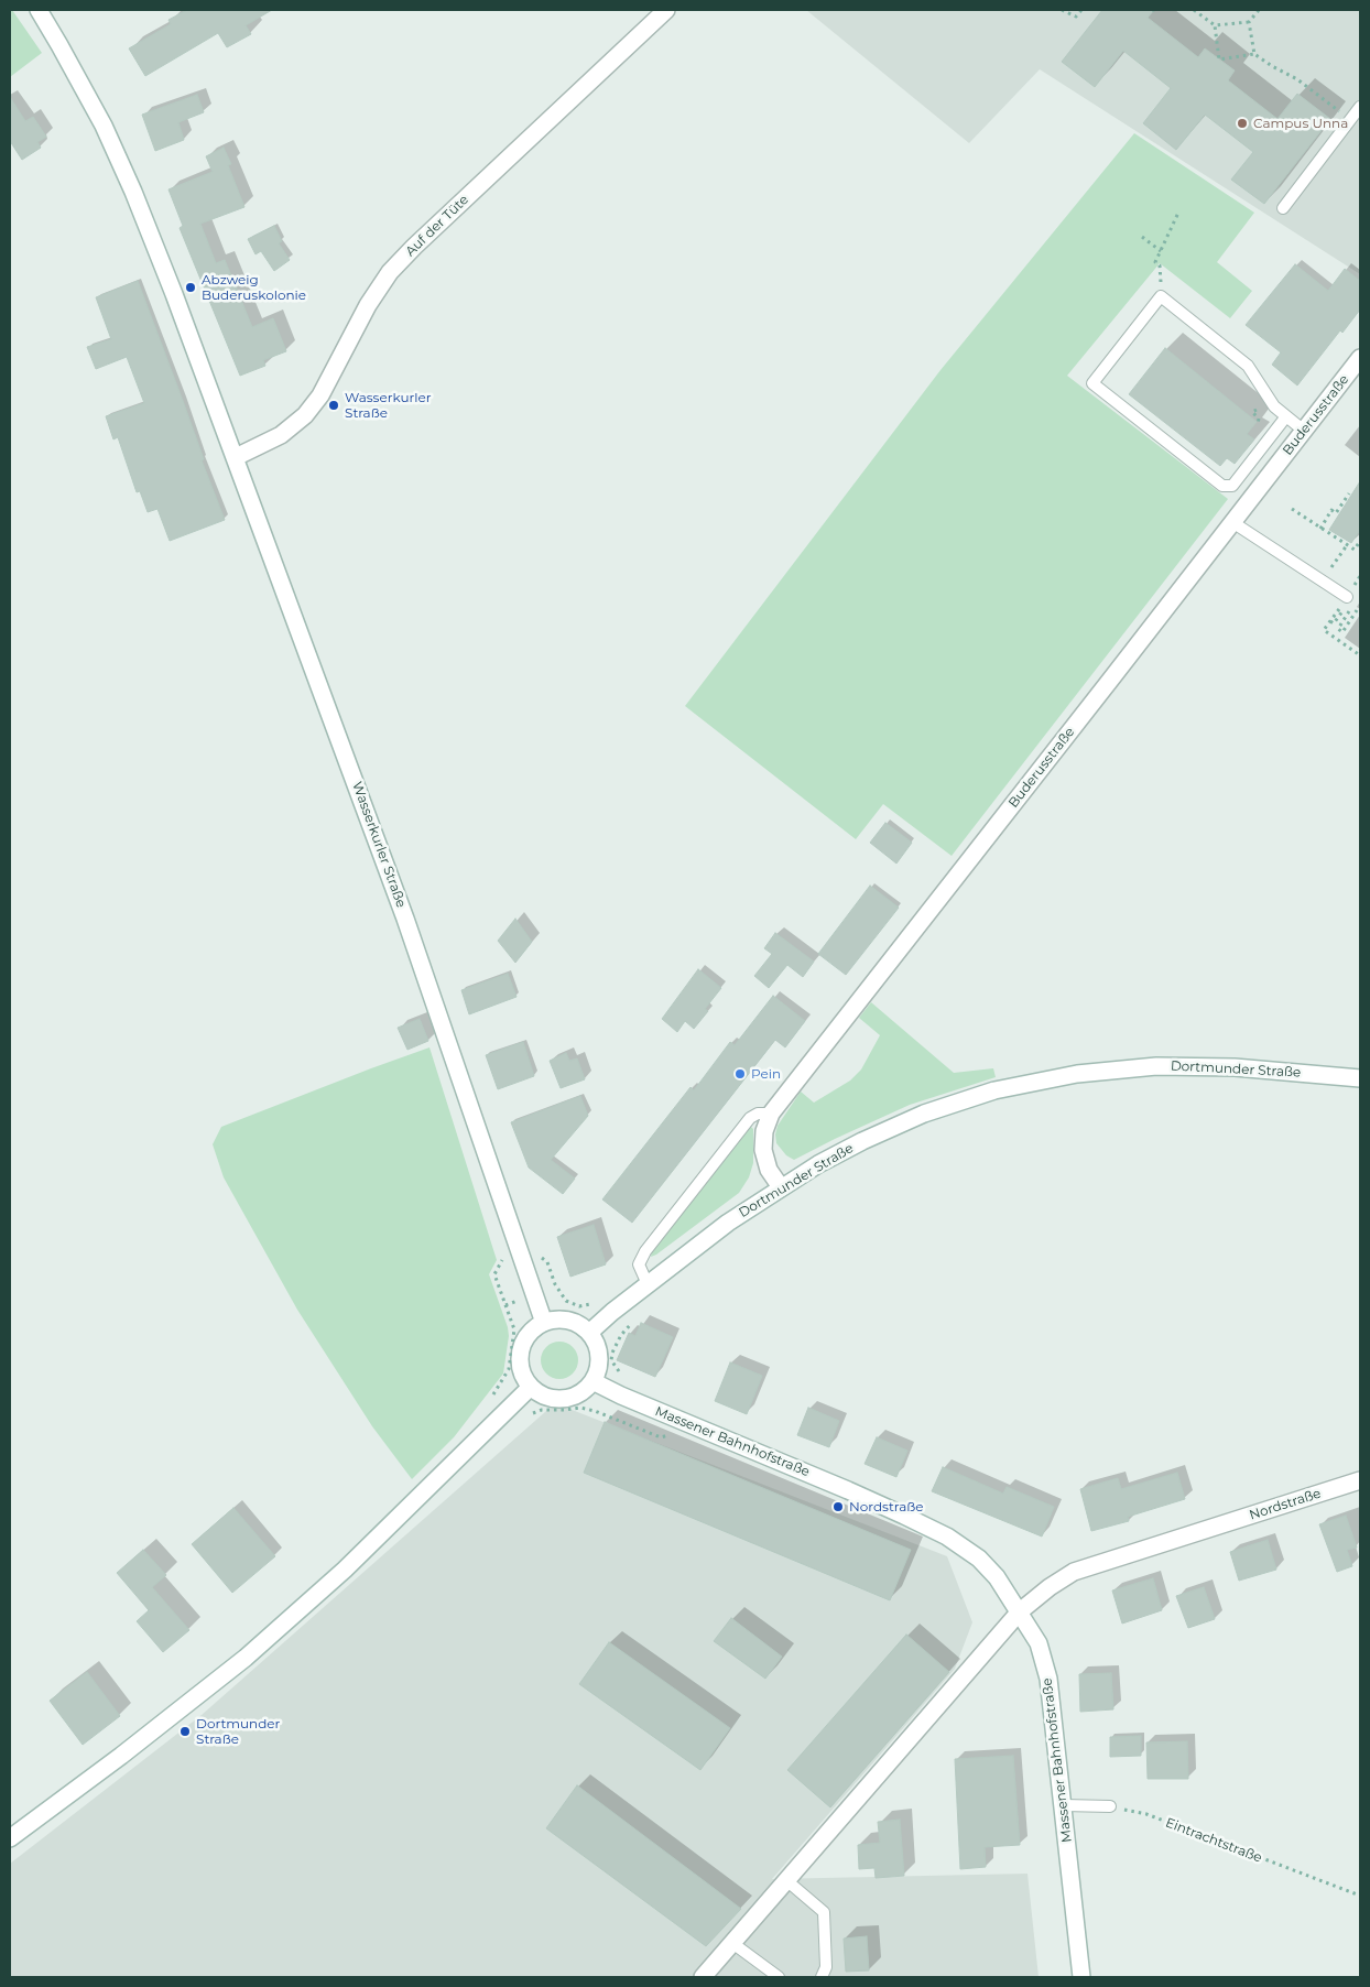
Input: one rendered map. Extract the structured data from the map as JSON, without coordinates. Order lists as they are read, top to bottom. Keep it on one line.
{"streets":{"main road":["Auf der Tüte","Buderusstraße","Wasserkurler Straße","Dortmunder Straße","Massener Bahnhofstraße","Nordstraße"],"path":["Eintrachtstraße"]},"crossings":[["Auf der Tüte","Wasserkurler Straße"],["Buderusstraße","Dortmunder Straße"],["Wasserkurler Straße","Dortmunder Straße"],["Wasserkurler Straße","Massener Bahnhofstraße"],["Dortmunder Straße","Massener Bahnhofstraße"],["Massener Bahnhofstraße","Nordstraße"]],"places":["Campus Unna","Abzweig Buderuskolonie","Wasserkurler Straße","Pein","Nordstraße","Dortmunder Straße"]}
